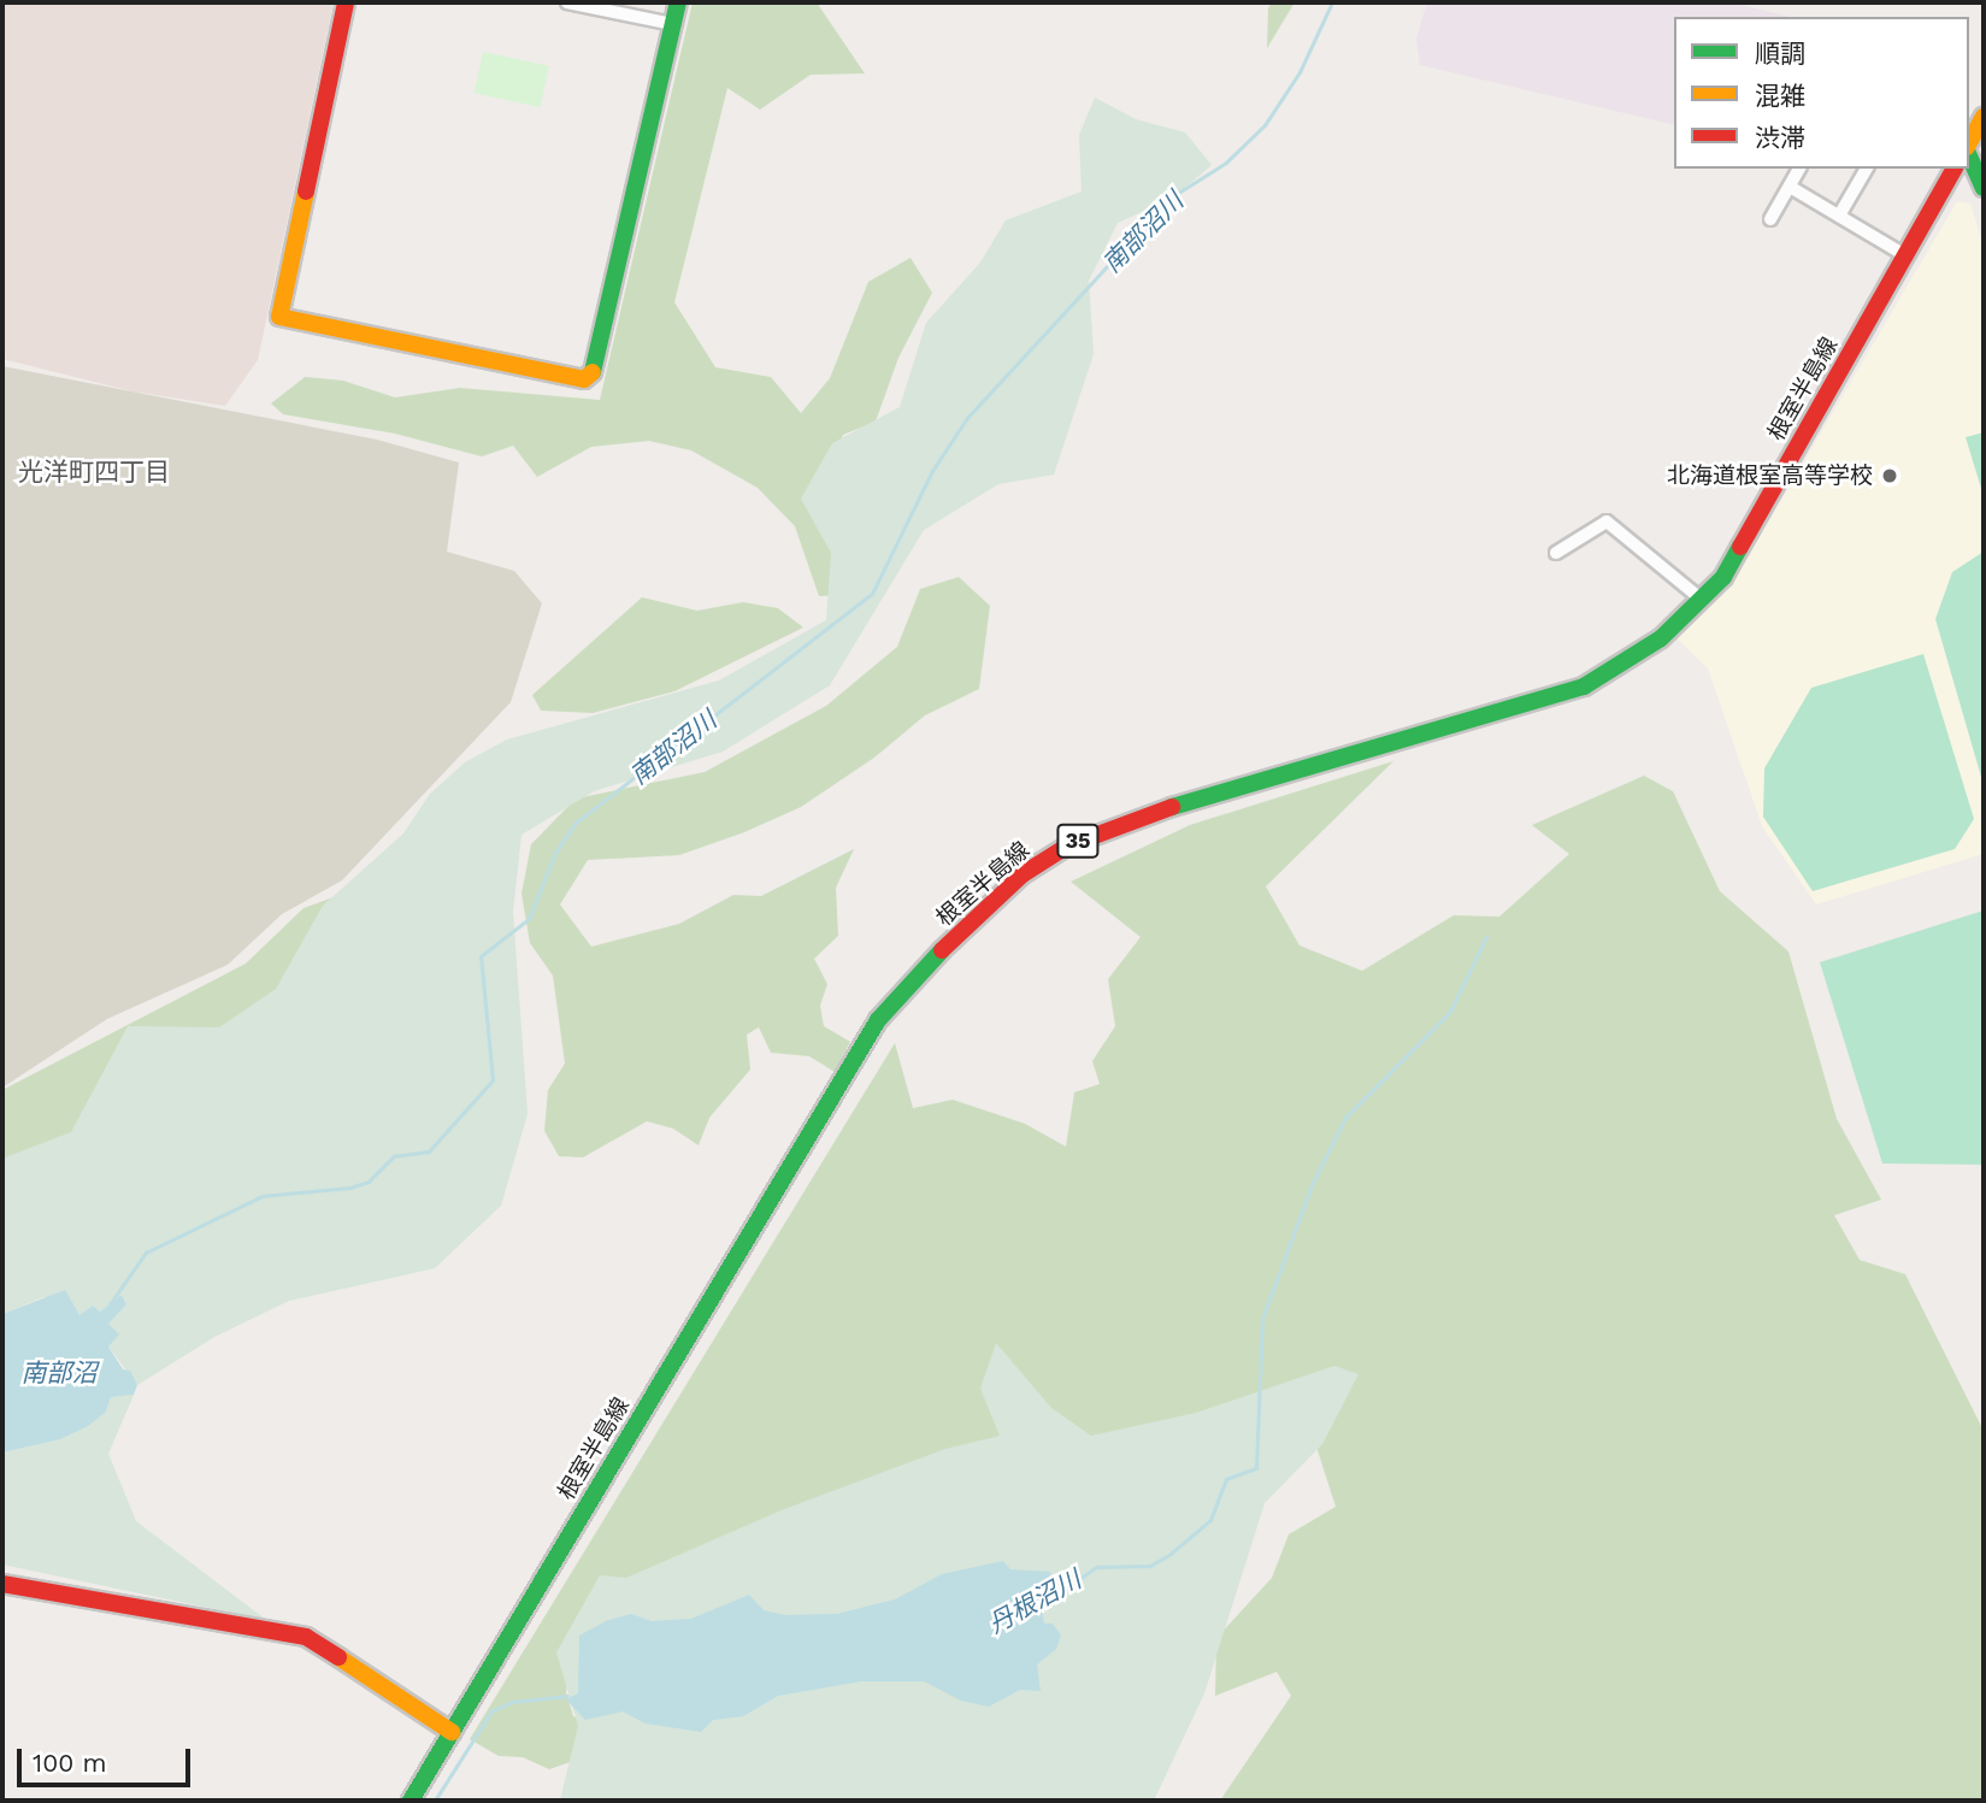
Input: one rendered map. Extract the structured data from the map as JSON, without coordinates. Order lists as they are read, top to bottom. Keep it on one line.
{"streets":{"main road":["根室半島線","35"]},"districts":["光洋町四丁目"],"water":["南部沼川","南部沼","丹根沼川"],"places":["北海道根室高等学校"],"legend":["順調","混雑","渋滞"],"scale_bar":"100 m"}
